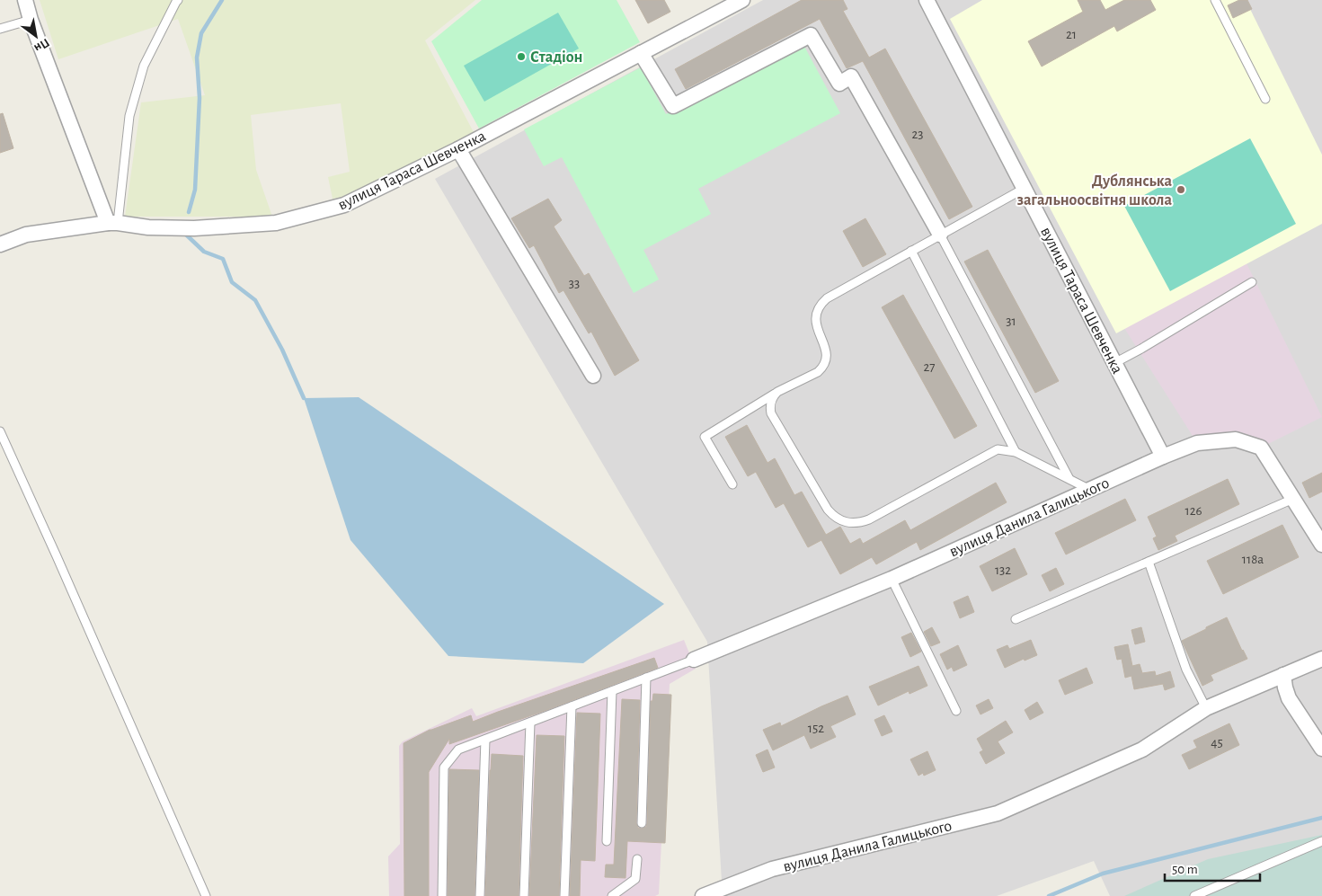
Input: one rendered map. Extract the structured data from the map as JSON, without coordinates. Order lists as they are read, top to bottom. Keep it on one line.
{"streets":{"street":["вулиця Тараса Шевченка","вулиця Данила Галицького"]},"crossings":[["вулиця Тараса Шевченка","вулиця Данила Галицького"]],"places":["Стадіон","Дублянська загальноосвітня школа"],"house_numbers":["21","23","33","31","27","126","118а","132","152","45"],"scale_bar":"50 m","north":"bottom right"}
